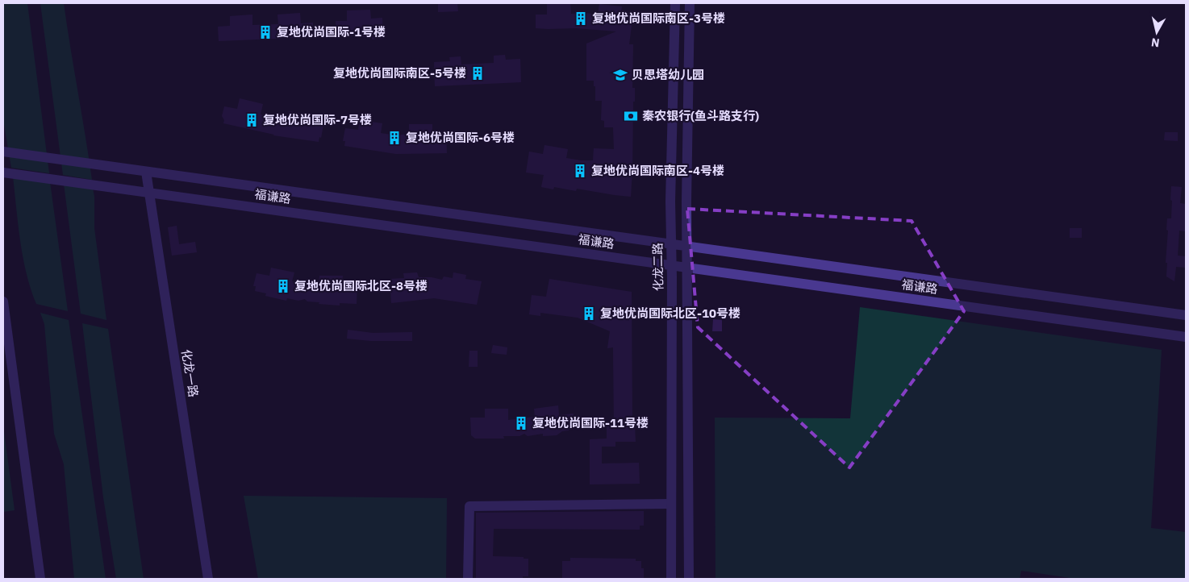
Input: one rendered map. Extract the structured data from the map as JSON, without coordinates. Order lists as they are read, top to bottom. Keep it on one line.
{"streets":{"street":["福谦路","化龙二路","化龙一路"]},"crossings":[["福谦路","化龙二路"],["福谦路","化龙一路"]],"places":{"building":["复地优尚国际南区-3号楼","复地优尚国际-1号楼","复地优尚国际南区-5号楼","复地优尚国际-7号楼","复地优尚国际-6号楼","复地优尚国际南区-4号楼","复地优尚国际北区-8号楼","复地优尚国际北区-10号楼","复地优尚国际-11号楼"],"school or university":["贝思塔幼儿园"],"bank":["秦农银行(鱼斗路支行)"]},"north":"bottom"}
